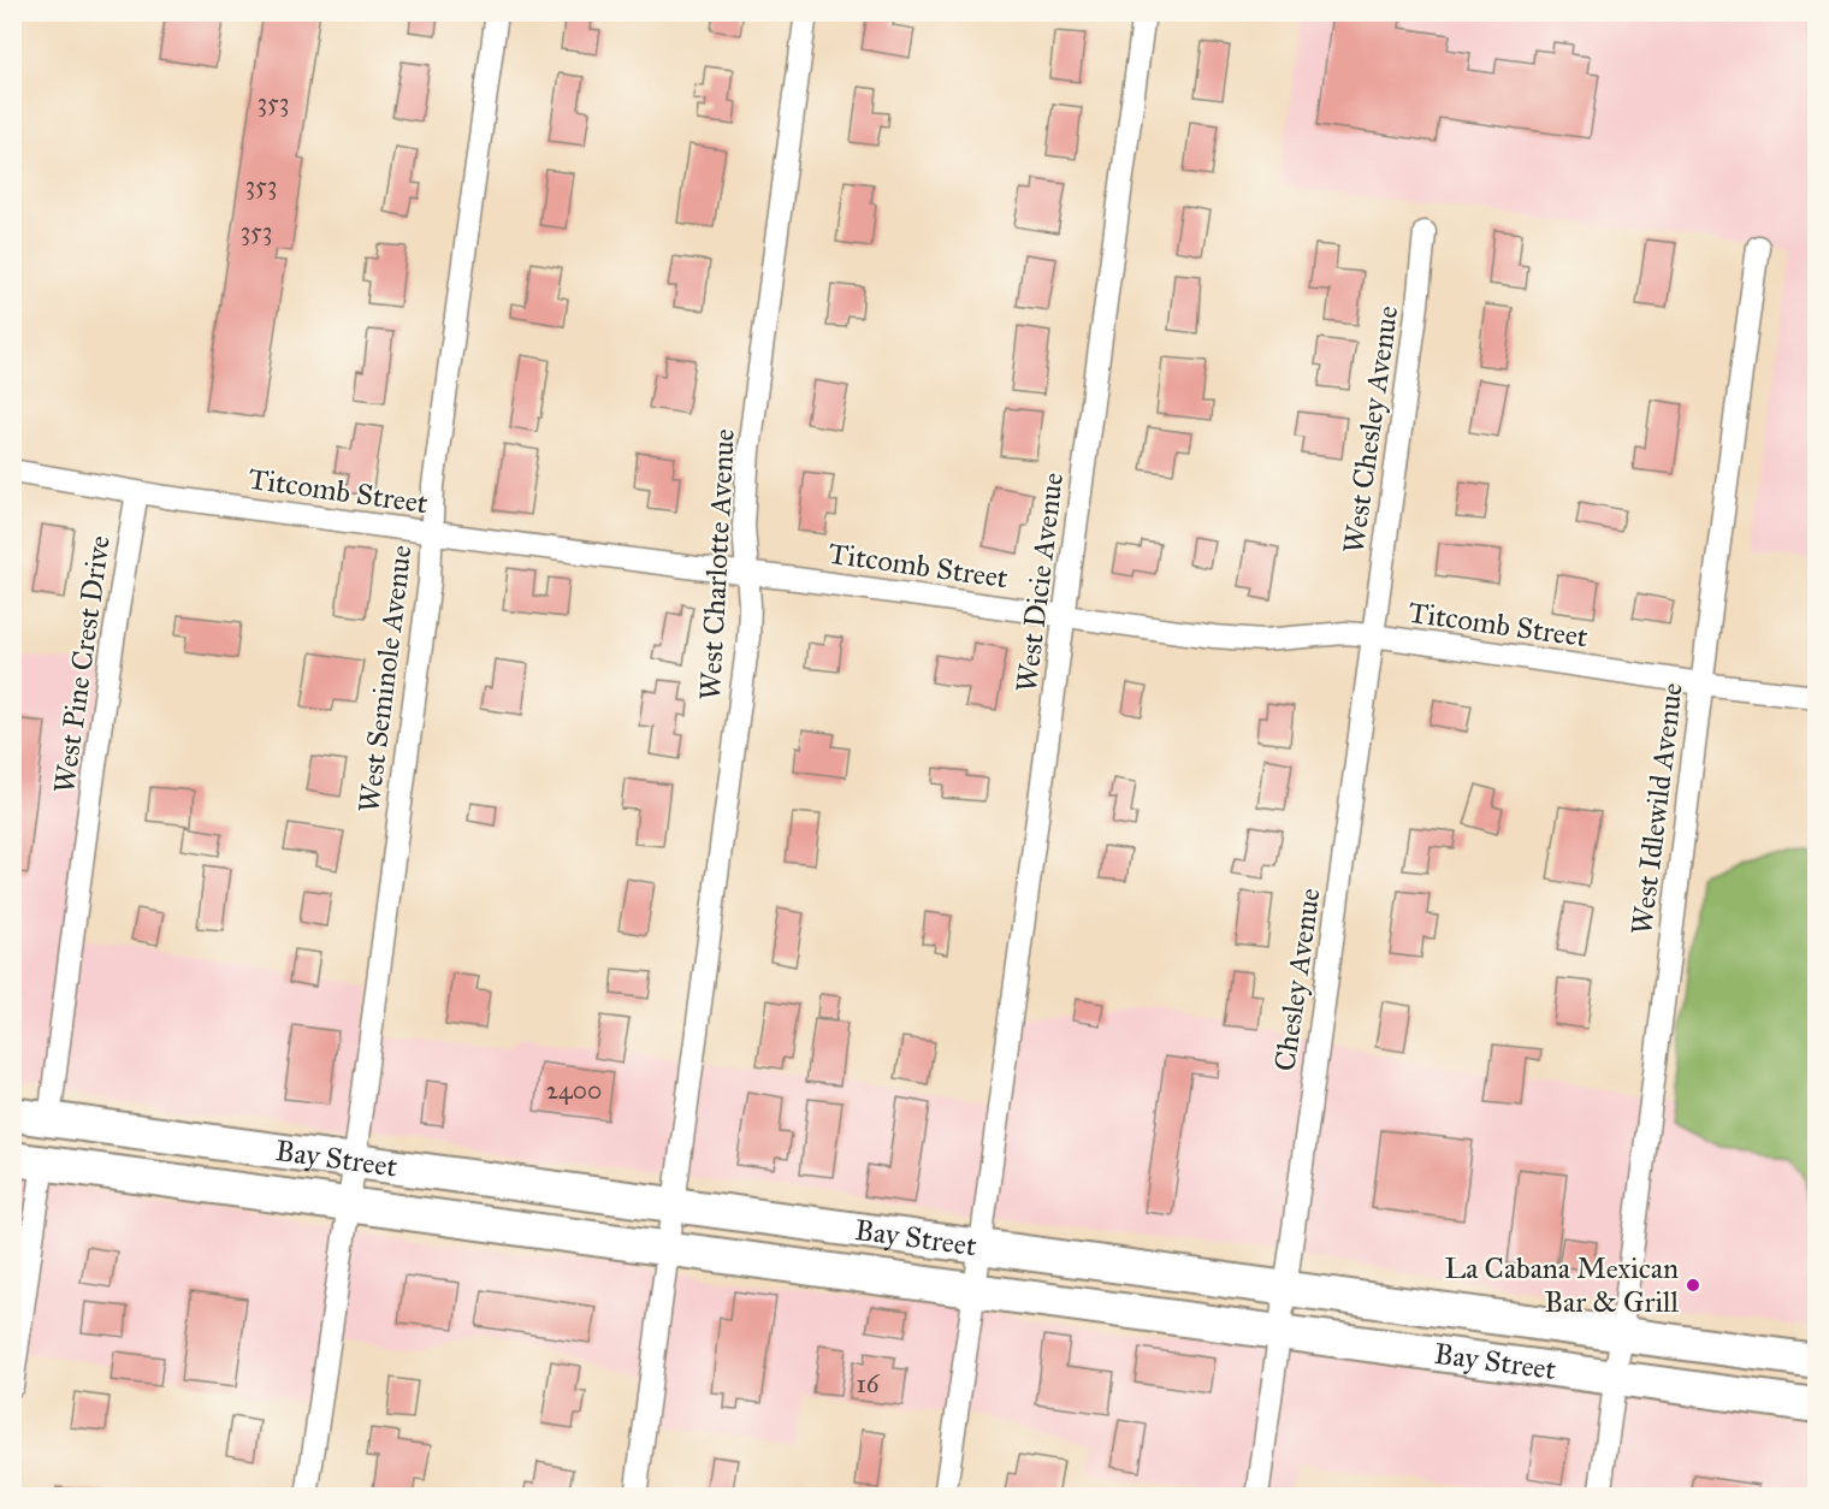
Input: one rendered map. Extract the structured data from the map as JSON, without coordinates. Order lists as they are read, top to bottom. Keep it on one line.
{"streets":{"main road":["Bay Street"],"street":["West Chesley Avenue","Titcomb Street","West Charlotte Avenue","West Dicie Avenue","West Pine Crest Drive","West Seminole Avenue","West Idlewild Avenue","Chesley Avenue"]},"crossings":[["West Chesley Avenue","Titcomb Street"],["West Chesley Avenue","Chesley Avenue"],["Titcomb Street","West Charlotte Avenue"],["Titcomb Street","West Dicie Avenue"],["Titcomb Street","West Pine Crest Drive"],["Titcomb Street","West Seminole Avenue"],["Titcomb Street","West Idlewild Avenue"],["Titcomb Street","Chesley Avenue"],["West Charlotte Avenue","Bay Street"],["West Dicie Avenue","Bay Street"],["West Pine Crest Drive","Bay Street"],["West Seminole Avenue","Bay Street"],["West Idlewild Avenue","Bay Street"],["Chesley Avenue","Bay Street"]],"places":["La Cabana Mexican Bar & Grill"],"house_numbers":["353","353","353","2400","16"]}
